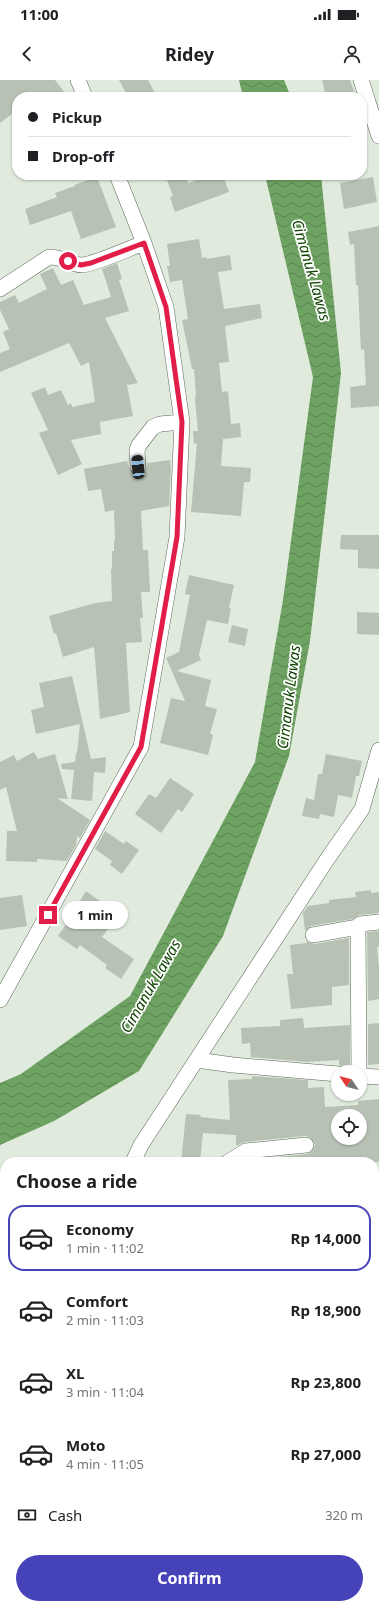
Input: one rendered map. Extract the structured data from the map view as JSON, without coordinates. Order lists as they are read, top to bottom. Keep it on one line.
{"water":["Cimanuk Lawas"],"north":"top left","page":{"status":"11:00","header":"Ridey","banner":["Pickup","Drop-off"],"bubble":"1 min","heading":"Choose a ride","list":[{"name":"Economy","note":"1 min · 11:02","value":"Rp 14,000"},{"name":"Comfort","note":"2 min · 11:03","value":"Rp 18,900"},{"name":"XL","note":"3 min · 11:04","value":"Rp 23,800"},{"name":"Moto","note":"4 min · 11:05","value":"Rp 27,000"}],"pay":["Cash","320 m"],"buttons":"Confirm"}}
